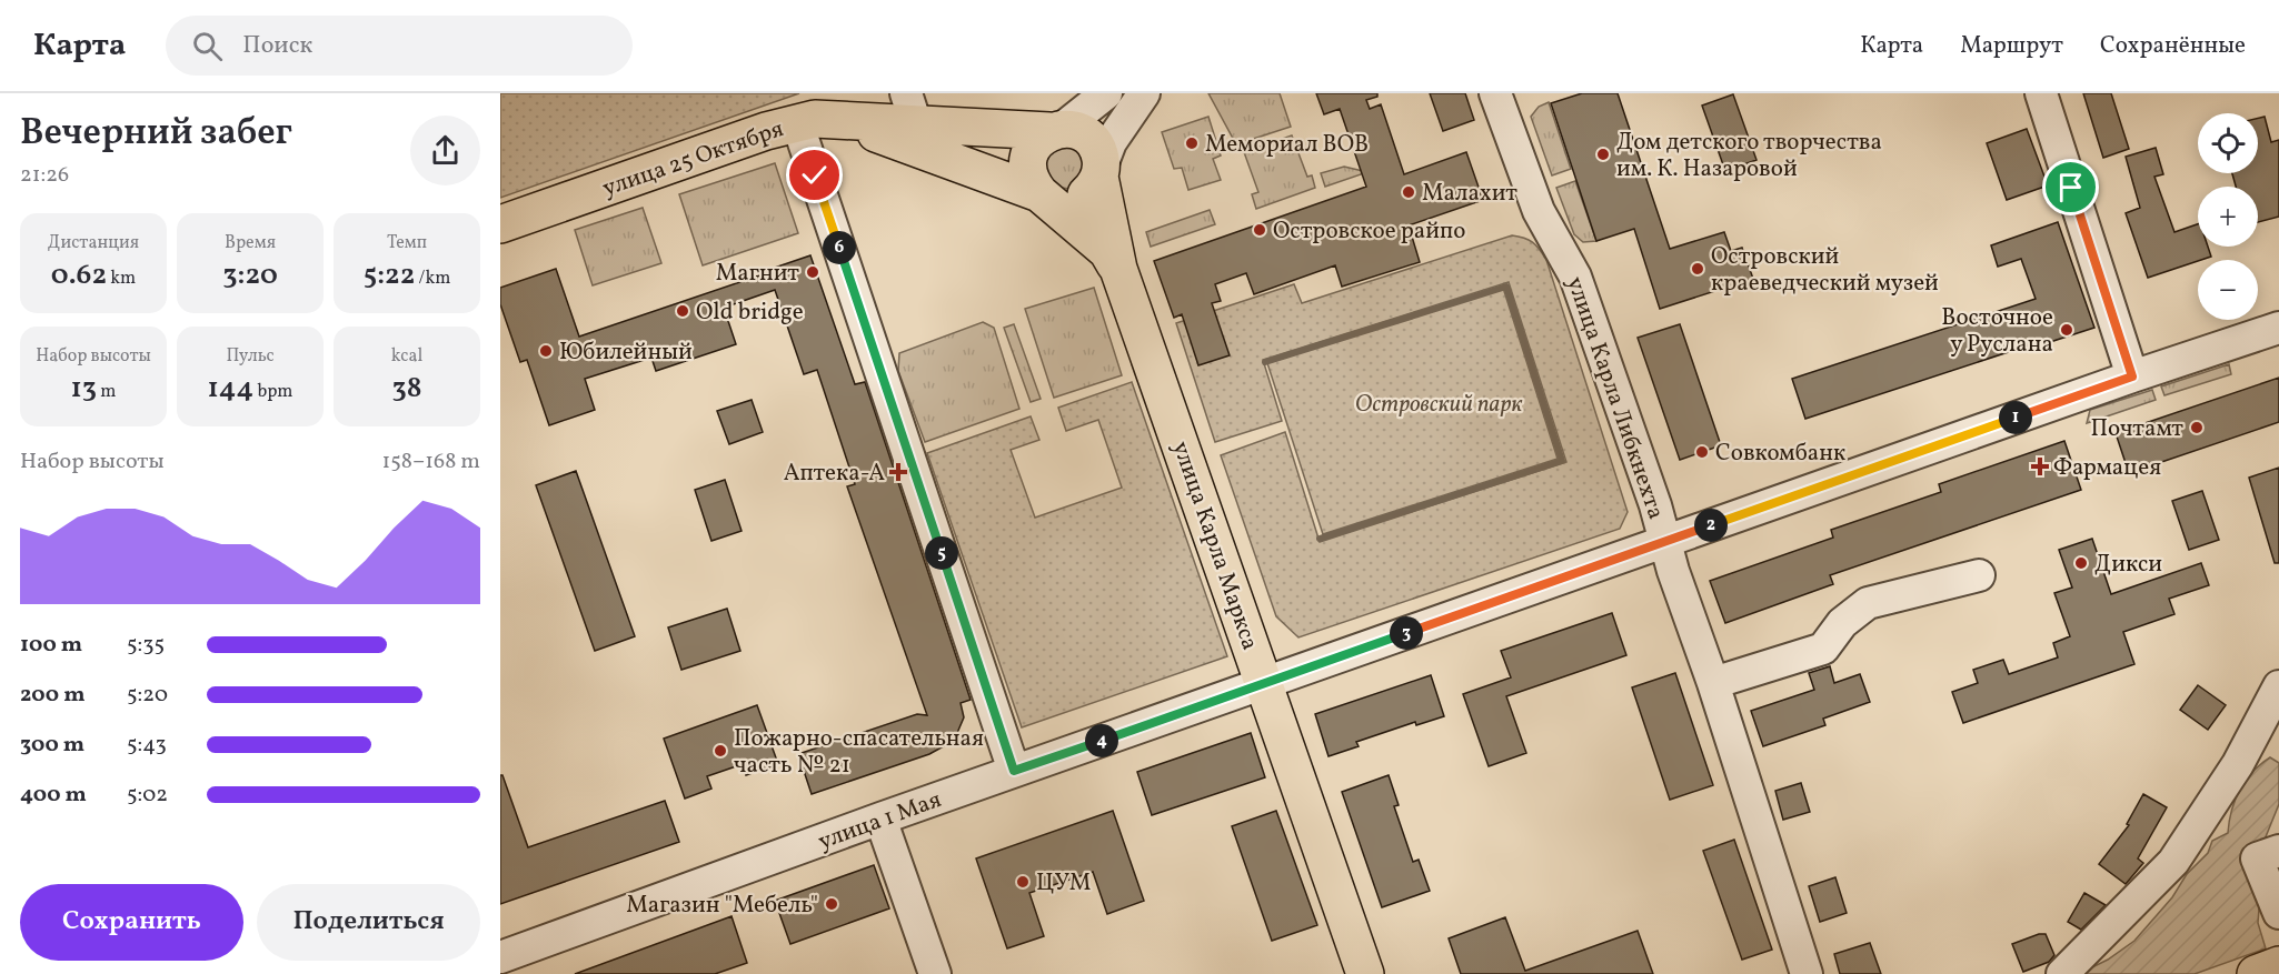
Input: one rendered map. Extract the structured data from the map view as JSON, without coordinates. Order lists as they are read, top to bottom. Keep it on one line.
{"streets":{"main road":["улица 25 Октября","улица Карла Маркса"],"street":["улица Карла Либкнехта","улица 1 Мая"]},"crossings":[["улица Карла Либкнехта","улица 1 Мая"],["улица Карла Маркса","улица 1 Мая"]],"parks":["Островский парк"],"places":{"other":["Мемориал ВОВ","Дом детского творчества им. К. Назаровой","Малахит","Островское райпо","Островский краеведческий музей","Магнит","Old bridge","Восточное у Руслана","Юбилейный","Почтамт","Совкомбанк","Дикси","Пожарно-спасательная часть № 21","ЦУМ","Магазин \"Мебель\""],"health":["Фармацея","Аптека-А"]},"page":{"header":"Карта","search":"Поиск","nav":["Карта","Маршрут","Сохранённые"],"heading":["Вечерний забег","21:26"],"map_buttons":["+","−"],"stats":[["Дистанция","0.62 km"],["Время","3:20"],["Темп","5:22 /km"],["Набор высоты","13 m"],["Пульс","144 bpm"],["kcal","38"]],"pins":["6","1","2","5","3","4"],"chart":["Набор высоты","158–168 m"],"list":[{"name":"100 m","note":"5:35"},{"name":"200 m","note":"5:20"},{"name":"300 m","note":"5:43"},{"name":"400 m","note":"5:02"}],"buttons":["Сохранить","Поделиться"]}}
